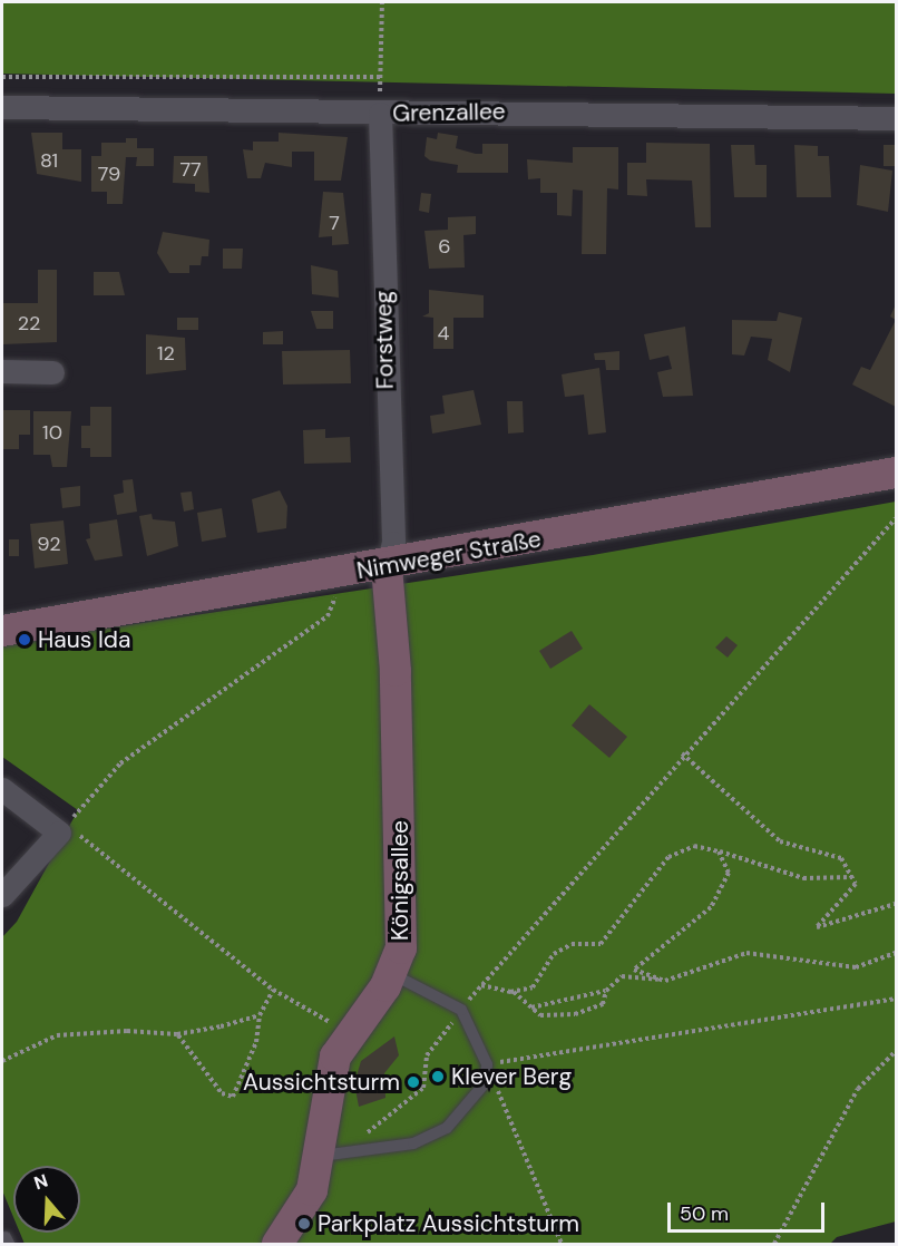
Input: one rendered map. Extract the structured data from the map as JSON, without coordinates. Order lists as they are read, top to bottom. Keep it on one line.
{"streets":{"main road":["Nimweger Straße","Königsallee"],"street":["Grenzallee","Forstweg"]},"crossings":[["Grenzallee","Forstweg"],["Forstweg","Nimweger Straße"],["Forstweg","Königsallee"],["Nimweger Straße","Königsallee"]],"places":["Haus Ida","Klever Berg","Aussichtsturm","Parkplatz Aussichtsturm"],"house_numbers":["81","77","79","7","6","22","4","12","10","92"],"scale_bar":"50 m","north":"top"}
